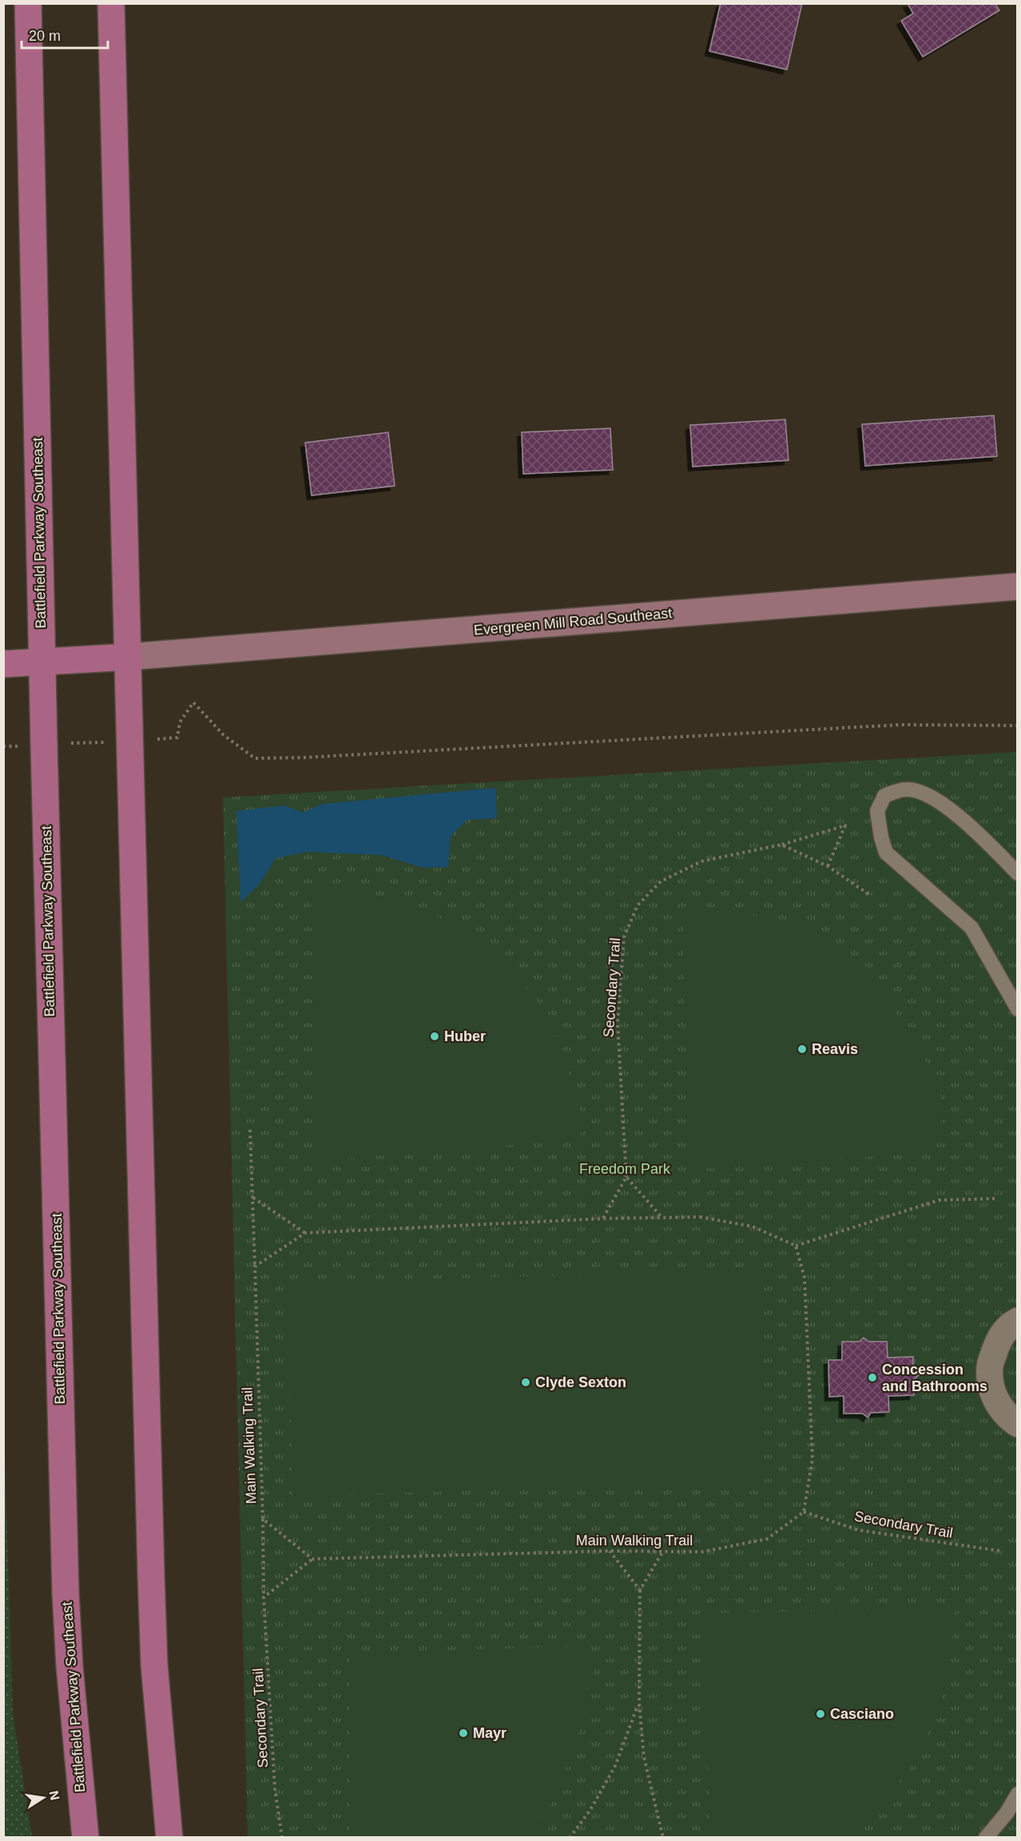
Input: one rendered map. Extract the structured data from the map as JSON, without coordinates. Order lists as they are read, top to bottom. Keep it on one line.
{"streets":{"main road":["Battlefield Parkway Southeast","Evergreen Mill Road Southeast"],"path":["Secondary Trail","Main Walking Trail"]},"crossings":[["Secondary Trail","Main Walking Trail"]],"parks":["Freedom Park"],"places":["Huber","Reavis","Concession and Bathrooms","Clyde Sexton","Casciano","Mayr"],"scale_bar":"20 m","north":"right"}
